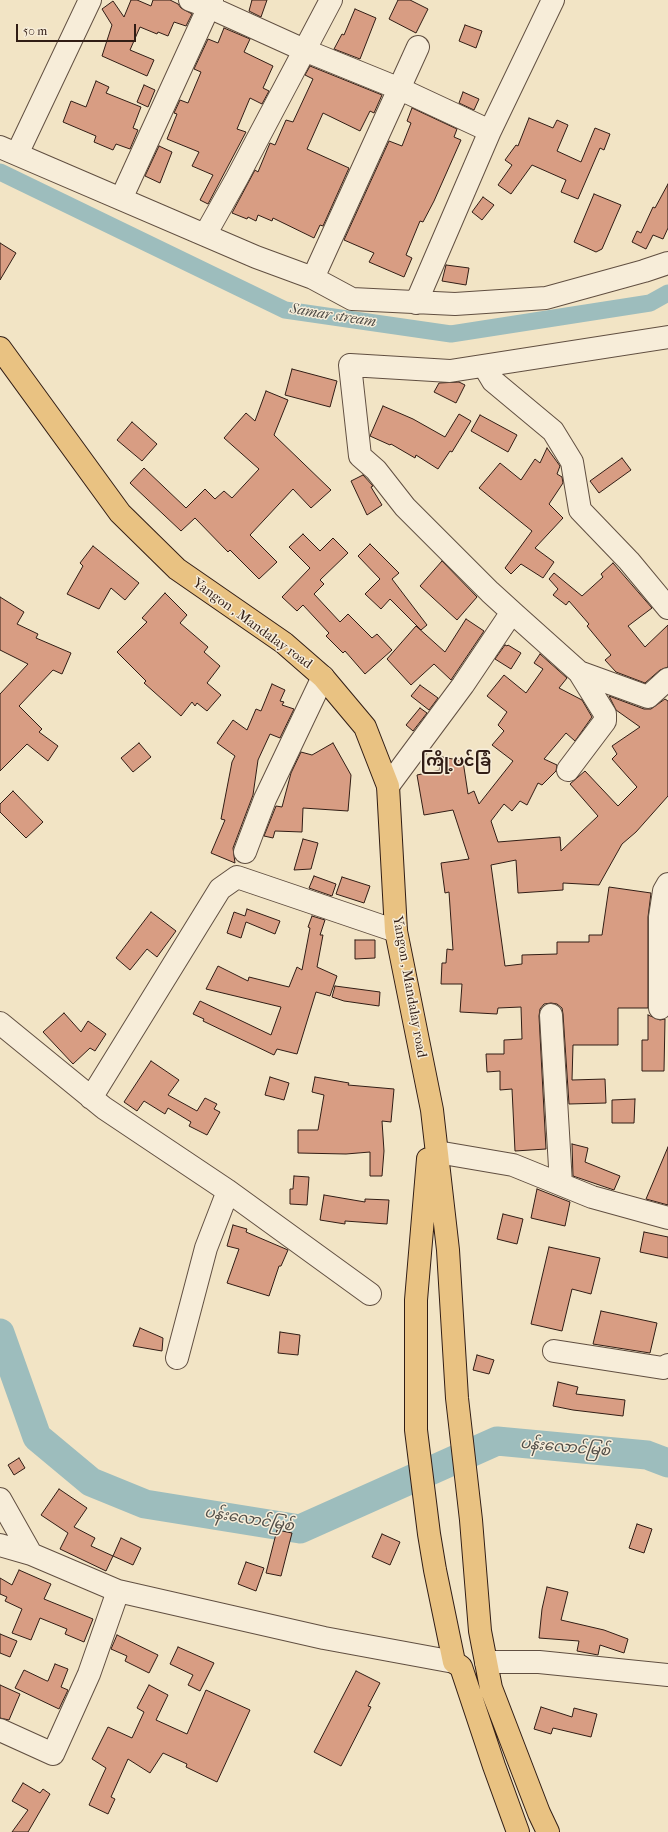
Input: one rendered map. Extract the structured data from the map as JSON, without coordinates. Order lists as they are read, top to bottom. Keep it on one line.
{"streets":{"highway":["Yangon , Mandalay road"]},"districts":["ကြို့ပင်ခြံ"],"water":["Samar stream","ပန်းလောင်မြစ်"],"scale_bar":"50 m"}
